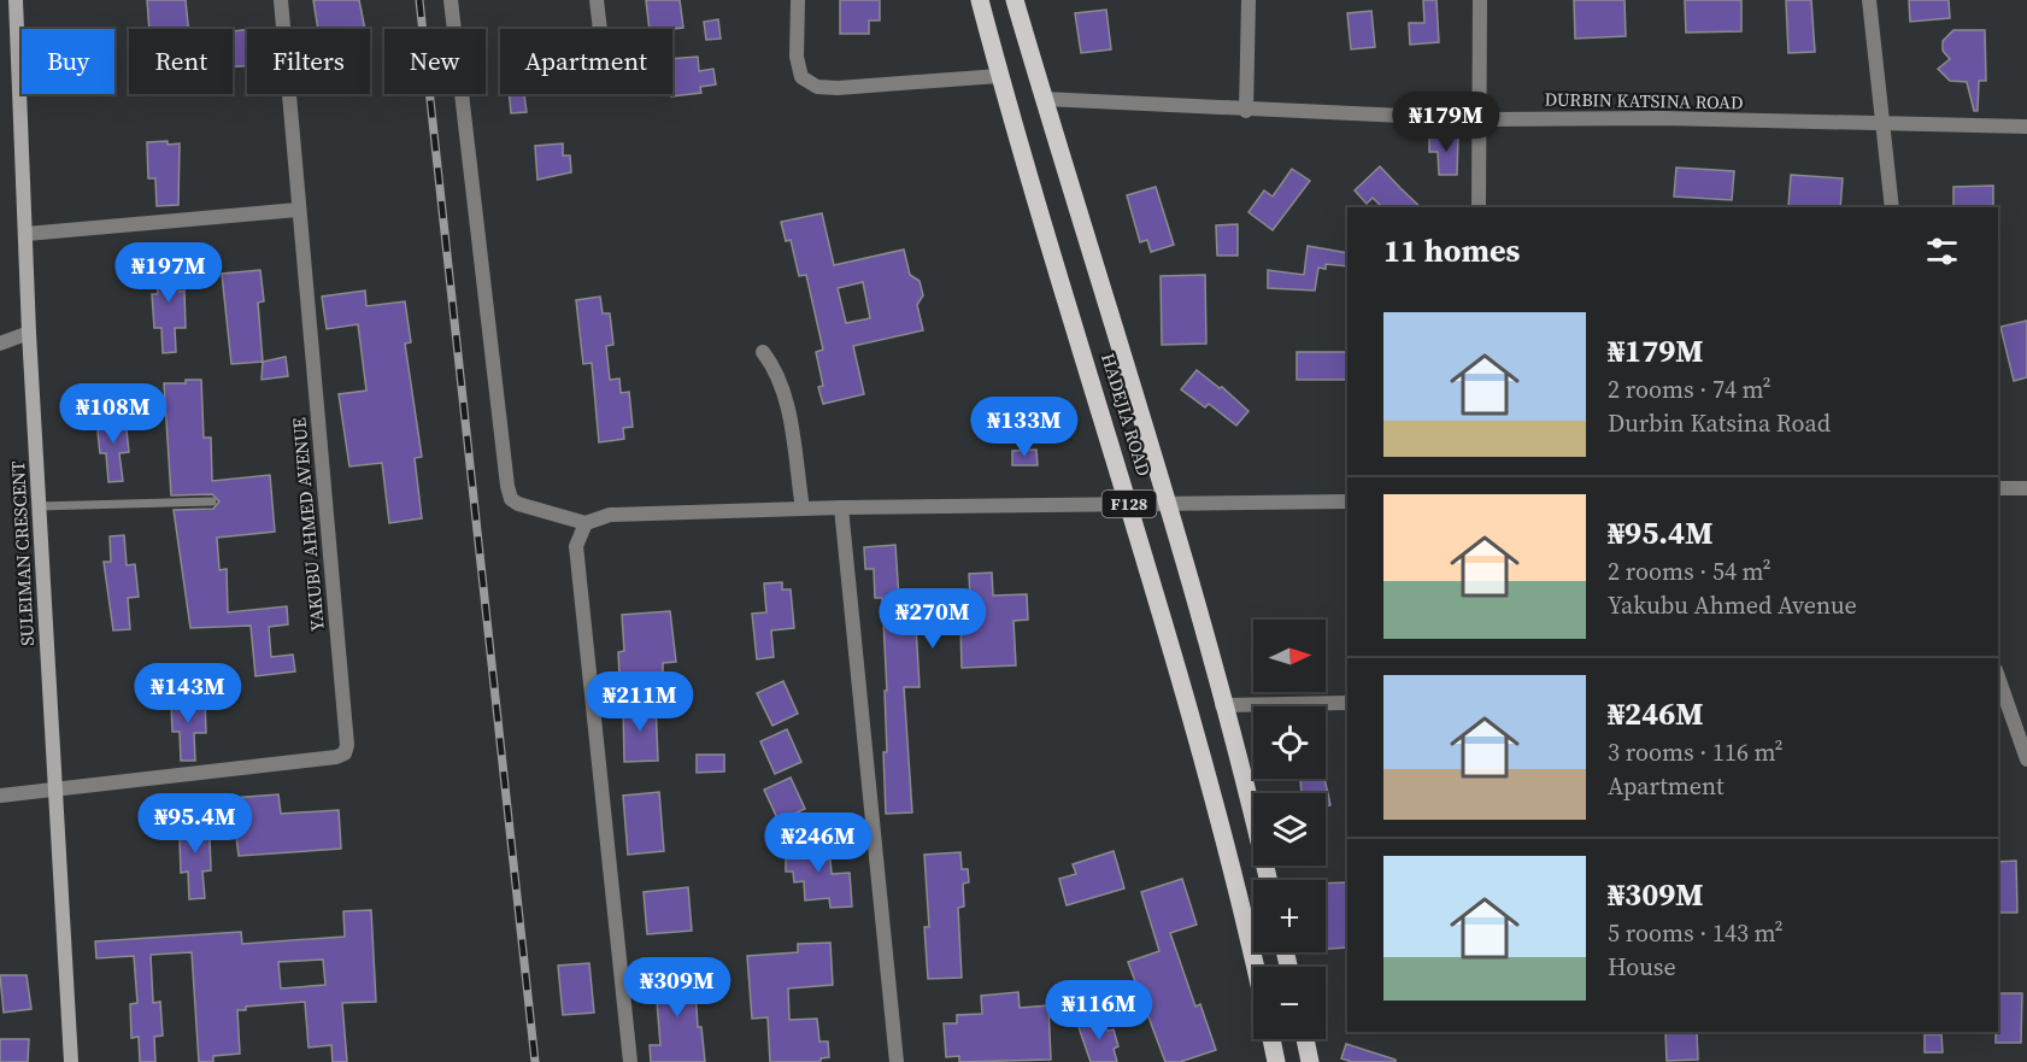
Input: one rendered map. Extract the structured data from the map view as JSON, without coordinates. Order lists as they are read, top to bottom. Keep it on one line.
{"streets":{"main road":["HADEJIA ROAD","F128"],"street":["DURBIN KATSINA ROAD","YAKUBU AHMED AVENUE","SULEIMAN CRESCENT"]},"crossings":[["DURBIN KATSINA ROAD","HADEJIA ROAD"],["YAKUBU AHMED AVENUE","SULEIMAN CRESCENT"]],"north":"right","page":{"chip":["Buy","Rent","Filters","New","Apartment"],"price":["₦179M","₦197M","₦108M","₦133M","₦270M","₦143M","₦211M","₦95.4M","₦246M","₦309M","₦116M"],"heading":"11 homes","list":[{"name":"₦179M","note":"2 rooms · 74 m² · Durbin Katsina Road"},{"name":"₦95.4M","note":"2 rooms · 54 m² · Yakubu Ahmed Avenue"},{"name":"₦246M","note":"3 rooms · 116 m² · Apartment"},{"name":"₦309M","note":"5 rooms · 143 m² · House"}],"map_buttons":["+","−"]}}
